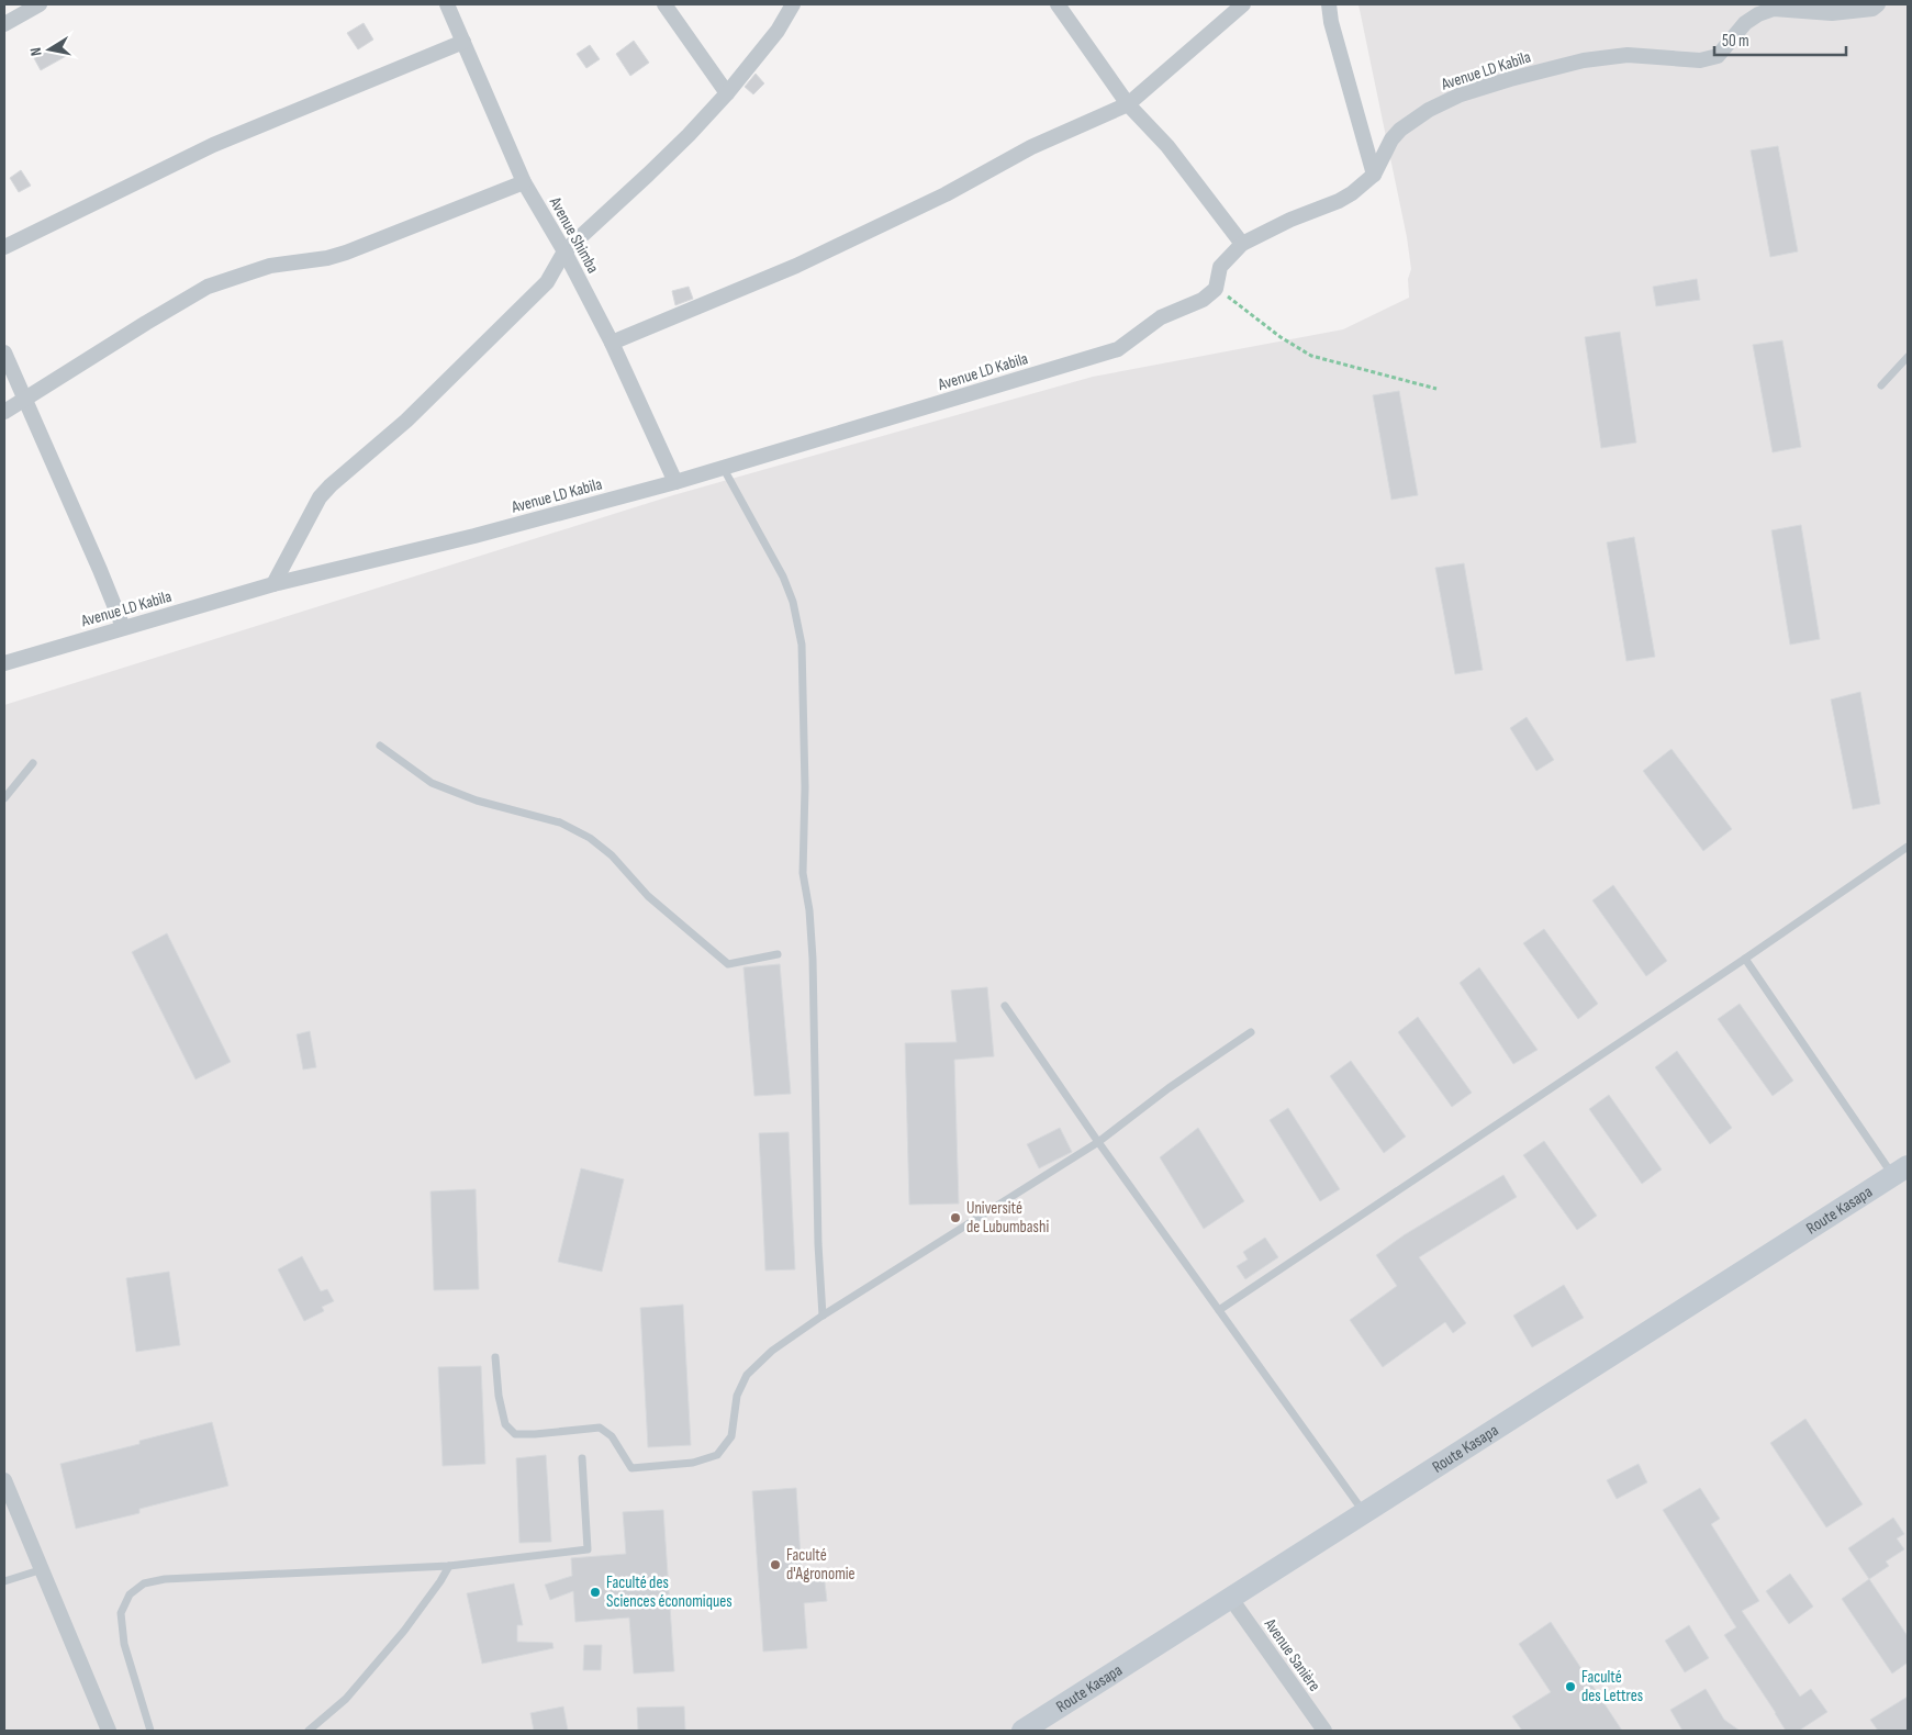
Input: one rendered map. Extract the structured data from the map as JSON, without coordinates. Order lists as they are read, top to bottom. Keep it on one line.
{"streets":{"main road":["Route Kasapa"],"street":["Avenue LD Kabila","Avenue Shimba","Avenue Sanière"]},"crossings":[["Avenue LD Kabila","Avenue Shimba"],["Route Kasapa","Avenue Sanière"]],"places":["Université de Lubumbashi","Faculté d'Agronomie","Faculté des Sciences économiques","Faculté des Lettres"],"scale_bar":"50 m","north":"left"}
